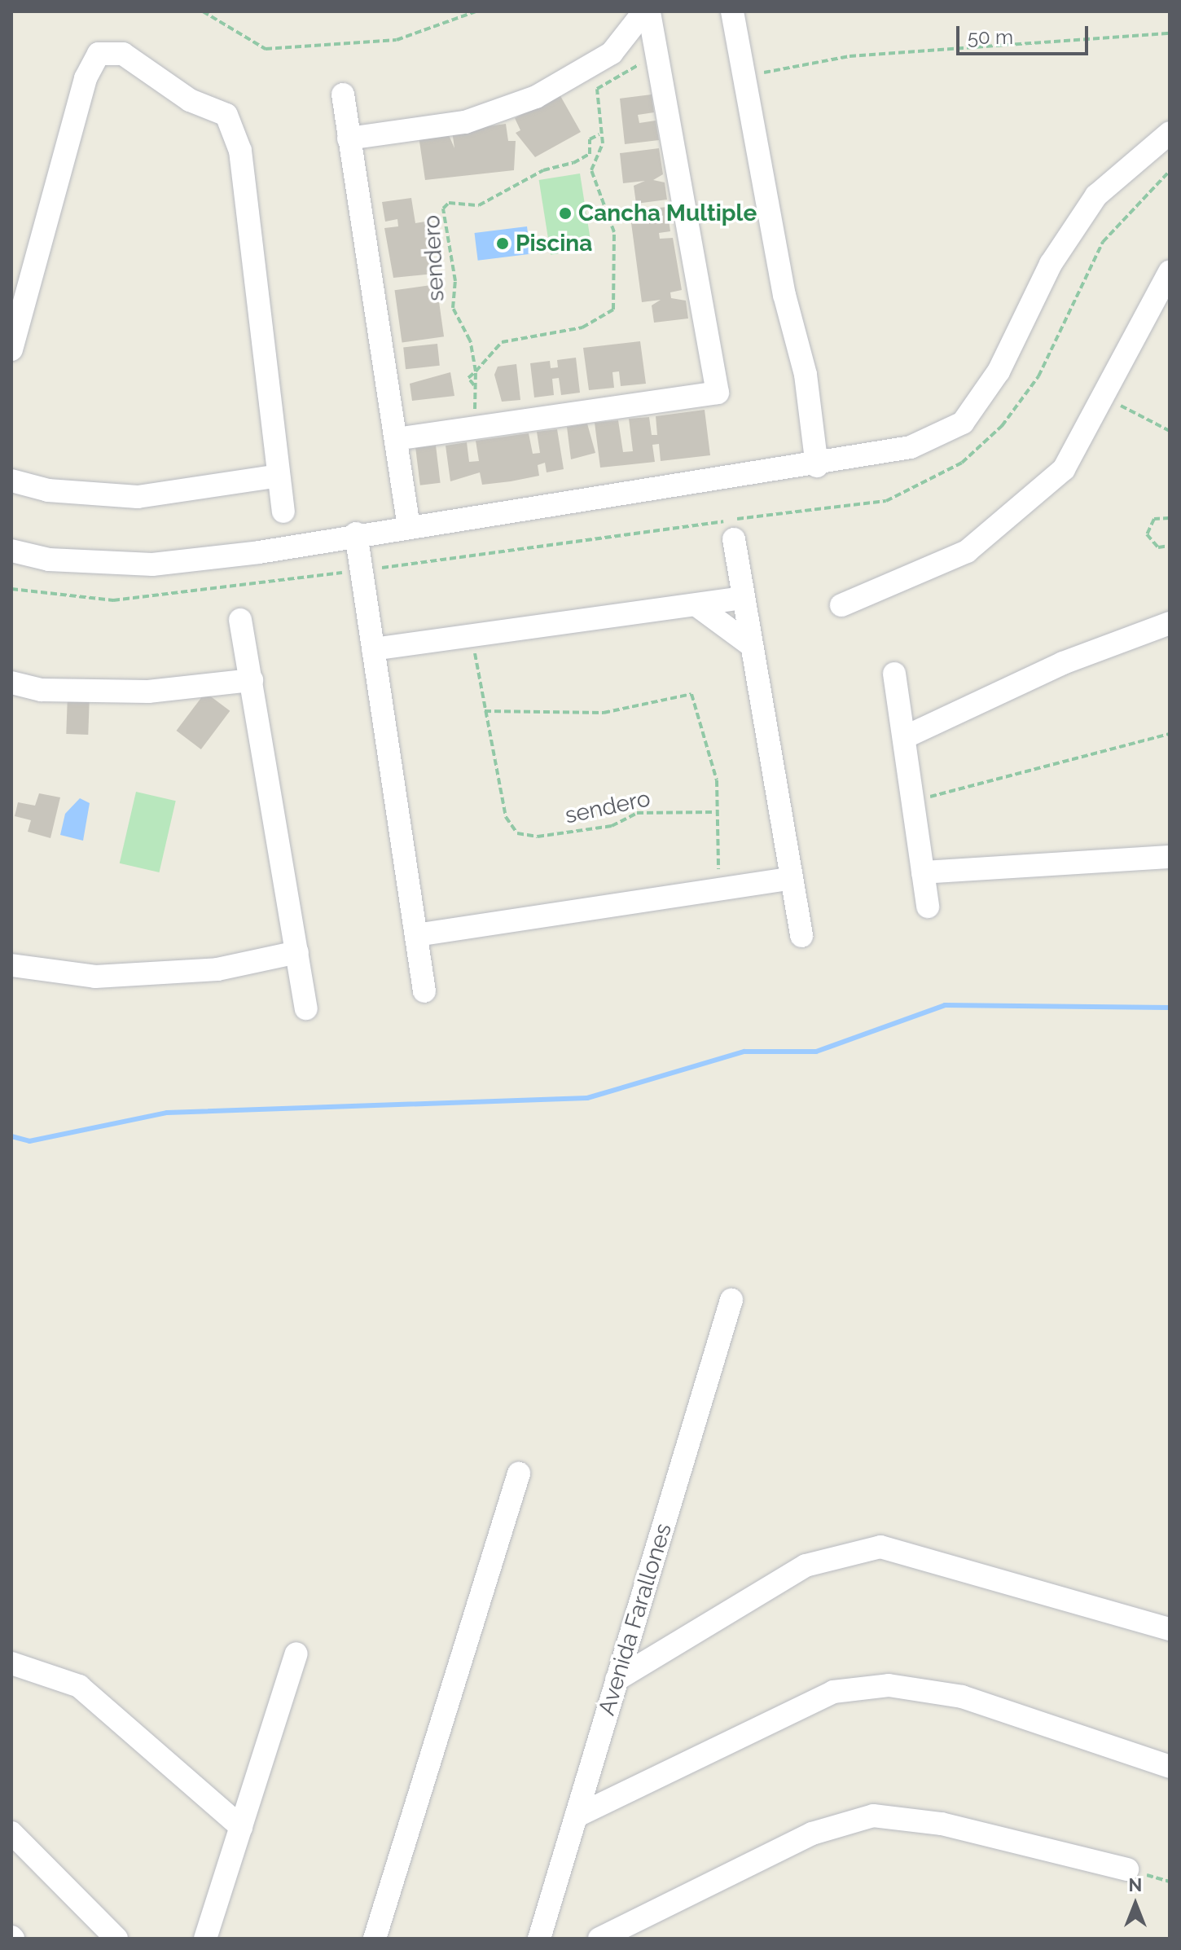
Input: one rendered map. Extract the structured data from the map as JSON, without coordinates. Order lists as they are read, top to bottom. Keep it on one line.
{"streets":{"street":["Avenida Farallones"],"path":["sendero"]},"places":["Cancha Multiple","Piscina"],"scale_bar":"50 m","north":"top"}
